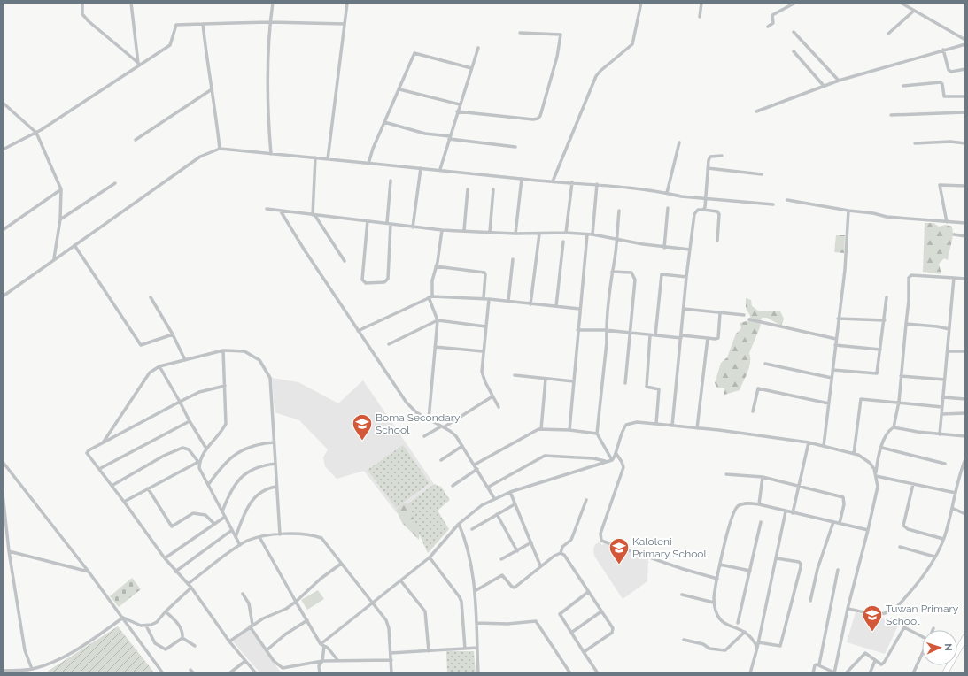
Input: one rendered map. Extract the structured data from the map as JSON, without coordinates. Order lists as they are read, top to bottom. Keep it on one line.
{"places":{"school or university":["Boma Secondary School","Kaloleni Primary School","Tuwan Primary School"]},"north":"right"}
